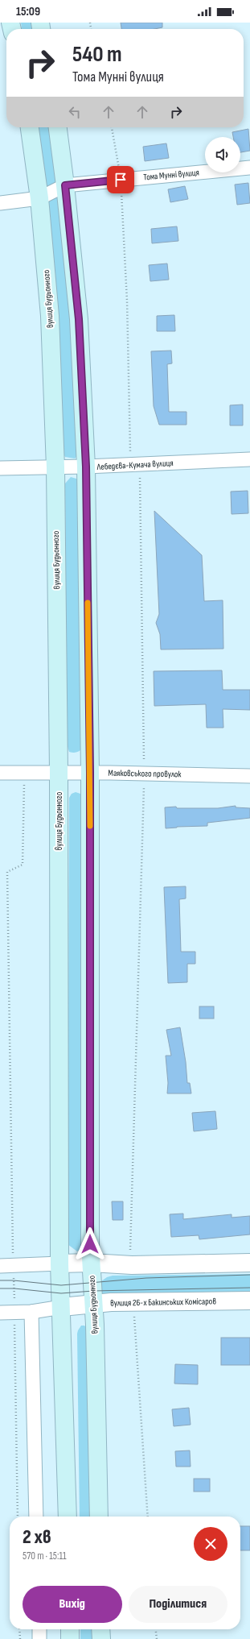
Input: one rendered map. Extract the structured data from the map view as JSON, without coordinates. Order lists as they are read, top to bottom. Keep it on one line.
{"streets":{"main road":["вулиця Будьонного"],"street":["Тома Мунні вулиця","Лебедєва-Кумача вулиця","Маяковського провулок","вулиця 26-х Бакинських Комісаров"]},"crossings":[["Тома Мунні вулиця","вулиця Будьонного"],["вулиця Будьонного","Лебедєва-Кумача вулиця"],["вулиця Будьонного","Маяковського провулок"],["вулиця Будьонного","вулиця 26-х Бакинських Комісаров"]],"page":{"status":"15:09","turn":["540 m","Тома Мунні вулиця"],"heading":["2 хв","570 m · 15:11"],"buttons":["Вихід","Поділитися"]}}
